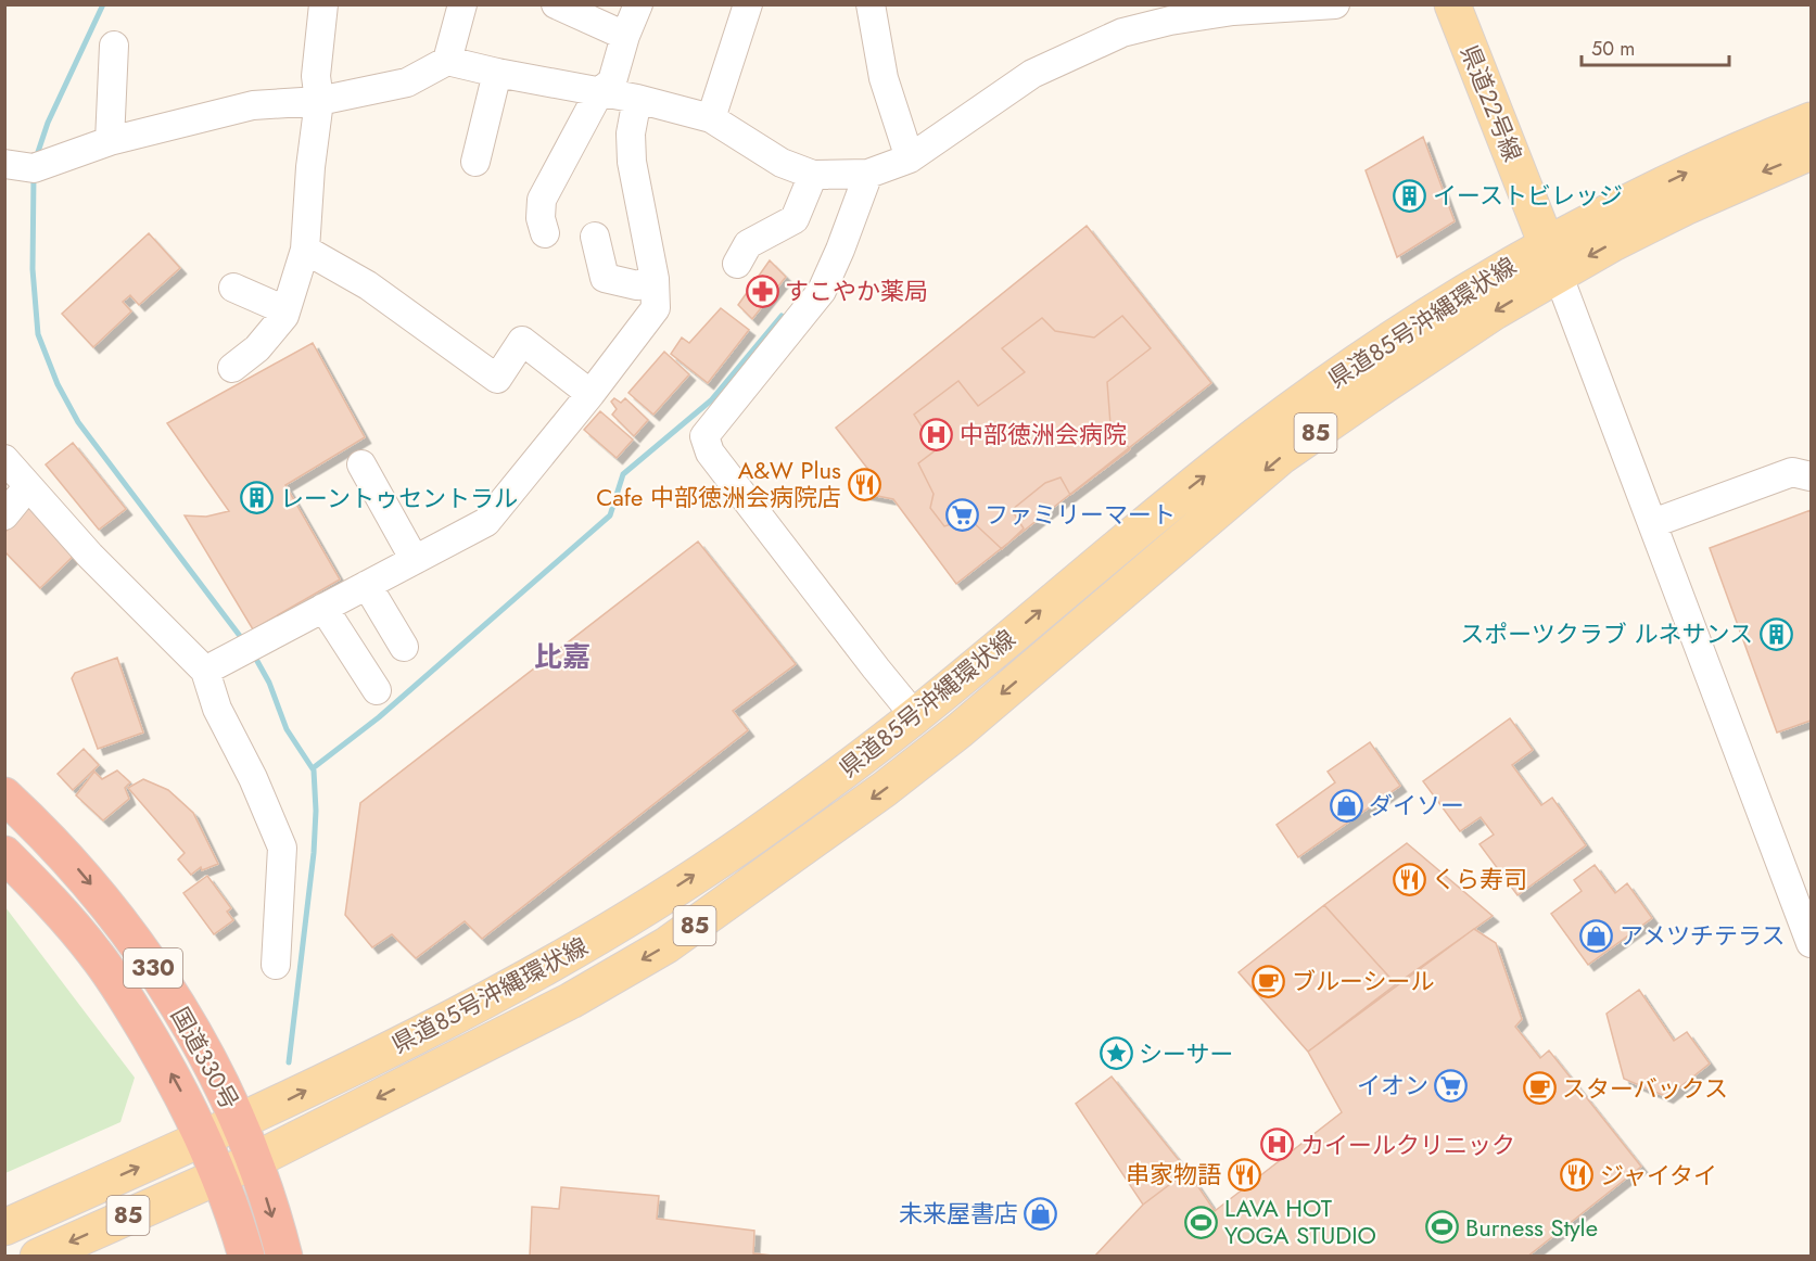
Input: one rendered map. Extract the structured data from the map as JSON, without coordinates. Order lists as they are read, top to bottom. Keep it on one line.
{"streets":{"highway":["330","国道330号"],"main road":["県道22号線","県道85号沖縄環状線","85"]},"crossings":[["県道22号線","県道85号沖縄環状線"],["県道85号沖縄環状線","国道330号"]],"districts":["比嘉"],"places":{"building":["イーストビレッジ","レーントゥセントラル","スポーツクラブ ルネサンス"],"pharmacy":["すこやか薬局"],"hospital":["中部徳洲会病院","カイールクリニック"],"restaurant":["A&W Plus Cafe 中部徳洲会病院店","くら寿司","串家物語","ジャイタイ"],"supermarket":["ファミリーマート","イオン"],"shop":["ダイソー","アメツチテラス","未来屋書店"],"cafe":["ブルーシール","スターバックス"],"place":["シーサー"],"sports":["LAVA HOT YOGA STUDIO","Burness Style"]},"scale_bar":"50 m"}
